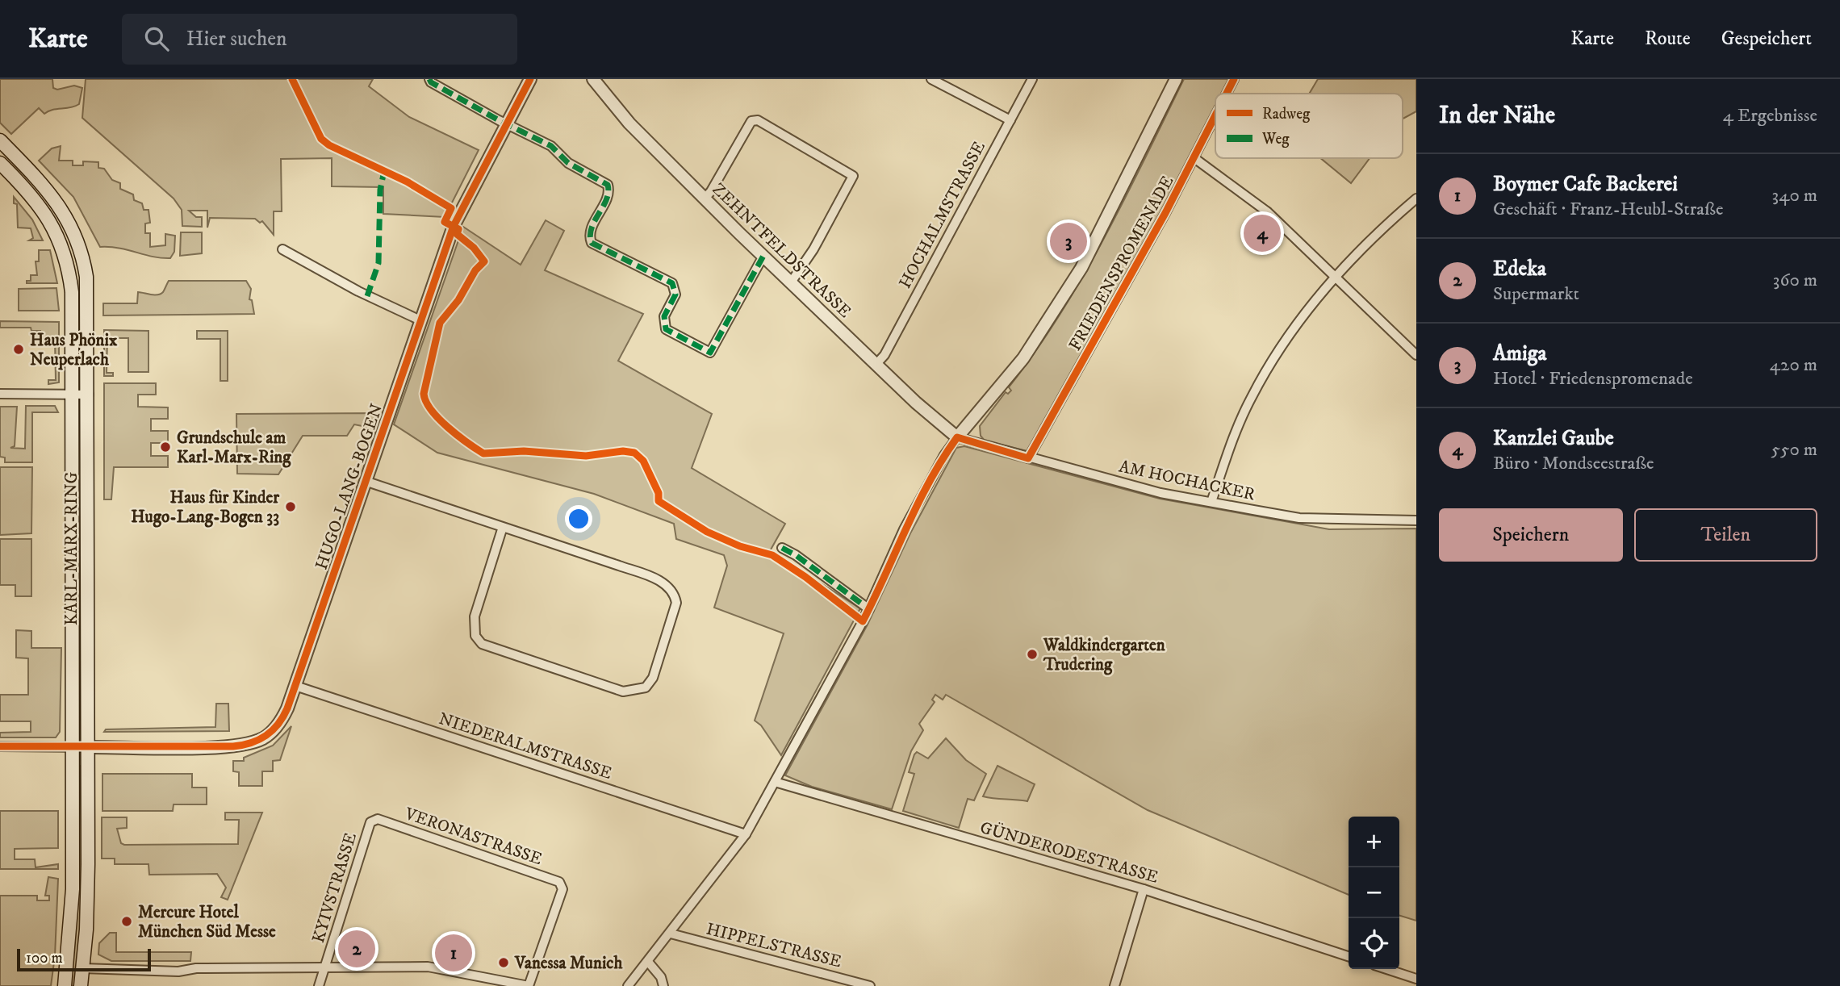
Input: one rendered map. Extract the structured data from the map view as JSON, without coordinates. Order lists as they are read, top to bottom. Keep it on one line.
{"streets":{"main road":["KARL-MARX-RING"],"street":["HOCHALMSTRASSE","ZEHNTFELDSTRASSE","FRIEDENSPROMENADE","AM HOCHACKER","HUGO-LANG-BOGEN","NIEDERALMSTRASSE","VERONASTRASSE","GÜNDERODESTRASSE","KYIVSTRASSE","HIPPELSTRASSE"]},"crossings":[["HOCHALMSTRASSE","ZEHNTFELDSTRASSE"],["ZEHNTFELDSTRASSE","FRIEDENSPROMENADE"],["ZEHNTFELDSTRASSE","AM HOCHACKER"],["FRIEDENSPROMENADE","AM HOCHACKER"],["HUGO-LANG-BOGEN","KARL-MARX-RING"],["HUGO-LANG-BOGEN","NIEDERALMSTRASSE"],["VERONASTRASSE","KYIVSTRASSE"]],"places":["Haus Phönix Neuperlach","Grundschule am Karl-Marx-Ring","Haus für Kinder Hugo-Lang-Bogen 33","Waldkindergarten Trudering","Mercure Hotel München Süd Messe","Vanessa Munich"],"legend":["Radweg","Weg"],"scale_bar":"100 m","page":{"header":"Karte","search":"Hier suchen","nav":["Karte","Route","Gespeichert"],"heading":["In der Nähe","4 Ergebnisse"],"list":[{"mark":"1","name":"Boymer Cafe Backerei","note":"Geschäft · Franz-Heubl-Straße","value":"340 m"},{"mark":"2","name":"Edeka","note":"Supermarkt","value":"360 m"},{"mark":"3","name":"Amiga","note":"Hotel · Friedenspromenade","value":"420 m"},{"mark":"4","name":"Kanzlei Gaube","note":"Büro · Mondseestraße","value":"550 m"}],"pins":["4","3","2","1"],"buttons":["Speichern","Teilen"],"map_buttons":["+","−"],"scale":"100 m"}}
